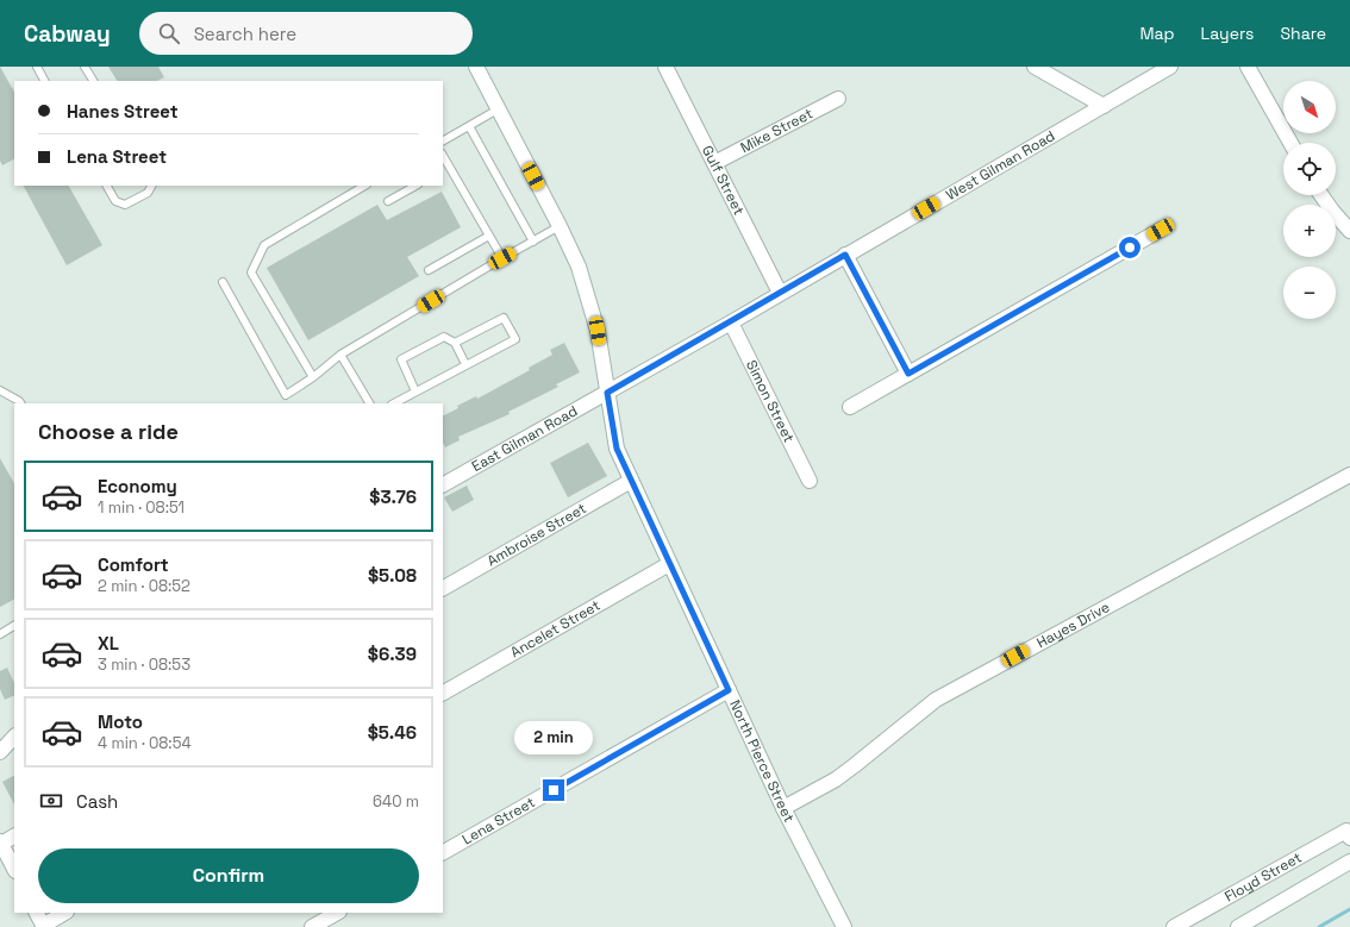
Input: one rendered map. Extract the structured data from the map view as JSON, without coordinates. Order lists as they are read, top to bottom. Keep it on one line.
{"streets":{"street":["Mike Street","West Gilman Road","Gulf Street","Simon Street","East Gilman Road","Ambroise Street","Hayes Drive","Ancelet Street","North Pierce Street","Lena Street","Floyd Street"]},"crossings":[["Mike Street","Gulf Street"],["West Gilman Road","Gulf Street"],["West Gilman Road","Simon Street"],["West Gilman Road","East Gilman Road"],["West Gilman Road","North Pierce Street"],["East Gilman Road","North Pierce Street"],["Ambroise Street","North Pierce Street"],["Hayes Drive","North Pierce Street"],["Ancelet Street","North Pierce Street"],["North Pierce Street","Lena Street"]],"north":"bottom right","page":{"header":"Cabway","search":"Search here","nav":["Map","Layers","Share"],"map_buttons":["+","−"],"banner":["Hanes Street","Lena Street"],"heading":"Choose a ride","list":[{"name":"Economy","note":"1 min · 08:51","value":"$3.76"},{"name":"Comfort","note":"2 min · 08:52","value":"$5.08"},{"name":"XL","note":"3 min · 08:53","value":"$6.39"},{"name":"Moto","note":"4 min · 08:54","value":"$5.46"}],"bubble":"2 min","pay":["Cash","640 m"],"buttons":"Confirm"}}
